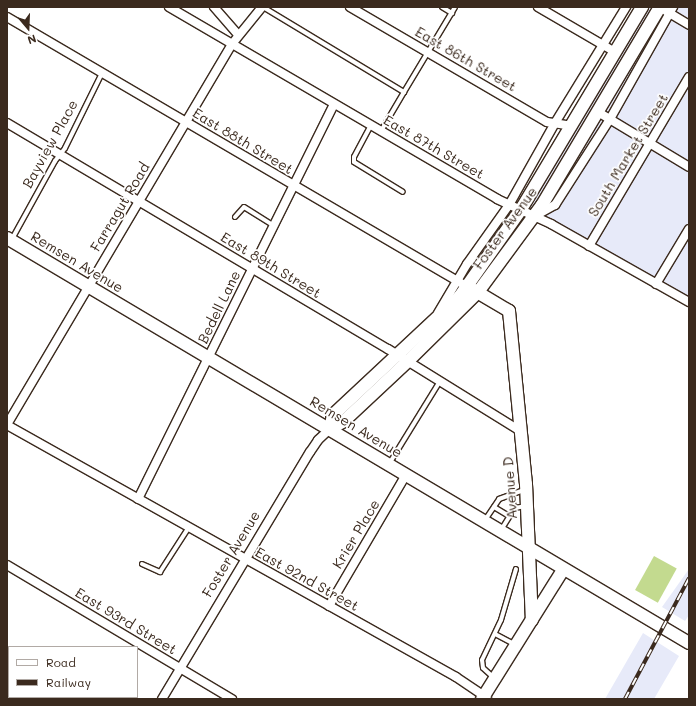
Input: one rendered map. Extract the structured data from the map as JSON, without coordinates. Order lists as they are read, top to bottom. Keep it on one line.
{"streets":{"main road":["Foster Avenue","Remsen Avenue","Avenue D"],"street":["East 86th Street","East 88th Street","East 87th Street","South Market Street","Farragut Road","East 89th Street","Bedell Lane","Krier Place","East 92nd Street","East 93rd Street"],"lane":["Bayview Place"]},"crossings":[["East 86th Street","Foster Avenue"],["East 88th Street","Bayview Place"],["East 88th Street","Farragut Road"],["East 88th Street","Foster Avenue"],["East 88th Street","Bedell Lane"],["East 88th Street","Avenue D"],["Bayview Place","Remsen Avenue"],["Bayview Place","East 89th Street"],["East 87th Street","South Market Street"],["East 87th Street","Farragut Road"],["East 87th Street","Foster Avenue"],["East 87th Street","Bedell Lane"],["Farragut Road","Remsen Avenue"],["Farragut Road","East 89th Street"],["Farragut Road","East 92nd Street"],["Foster Avenue","Remsen Avenue"],["Foster Avenue","East 89th Street"],["Foster Avenue","Avenue D"],["Foster Avenue","East 92nd Street"],["Foster Avenue","East 93rd Street"],["Remsen Avenue","Bedell Lane"],["Remsen Avenue","Avenue D"],["Remsen Avenue","Krier Place"],["East 89th Street","Bedell Lane"],["East 89th Street","Avenue D"],["Bedell Lane","East 92nd Street"],["Krier Place","East 92nd Street"]],"legend":["Road","Railway"],"north":"bottom"}
